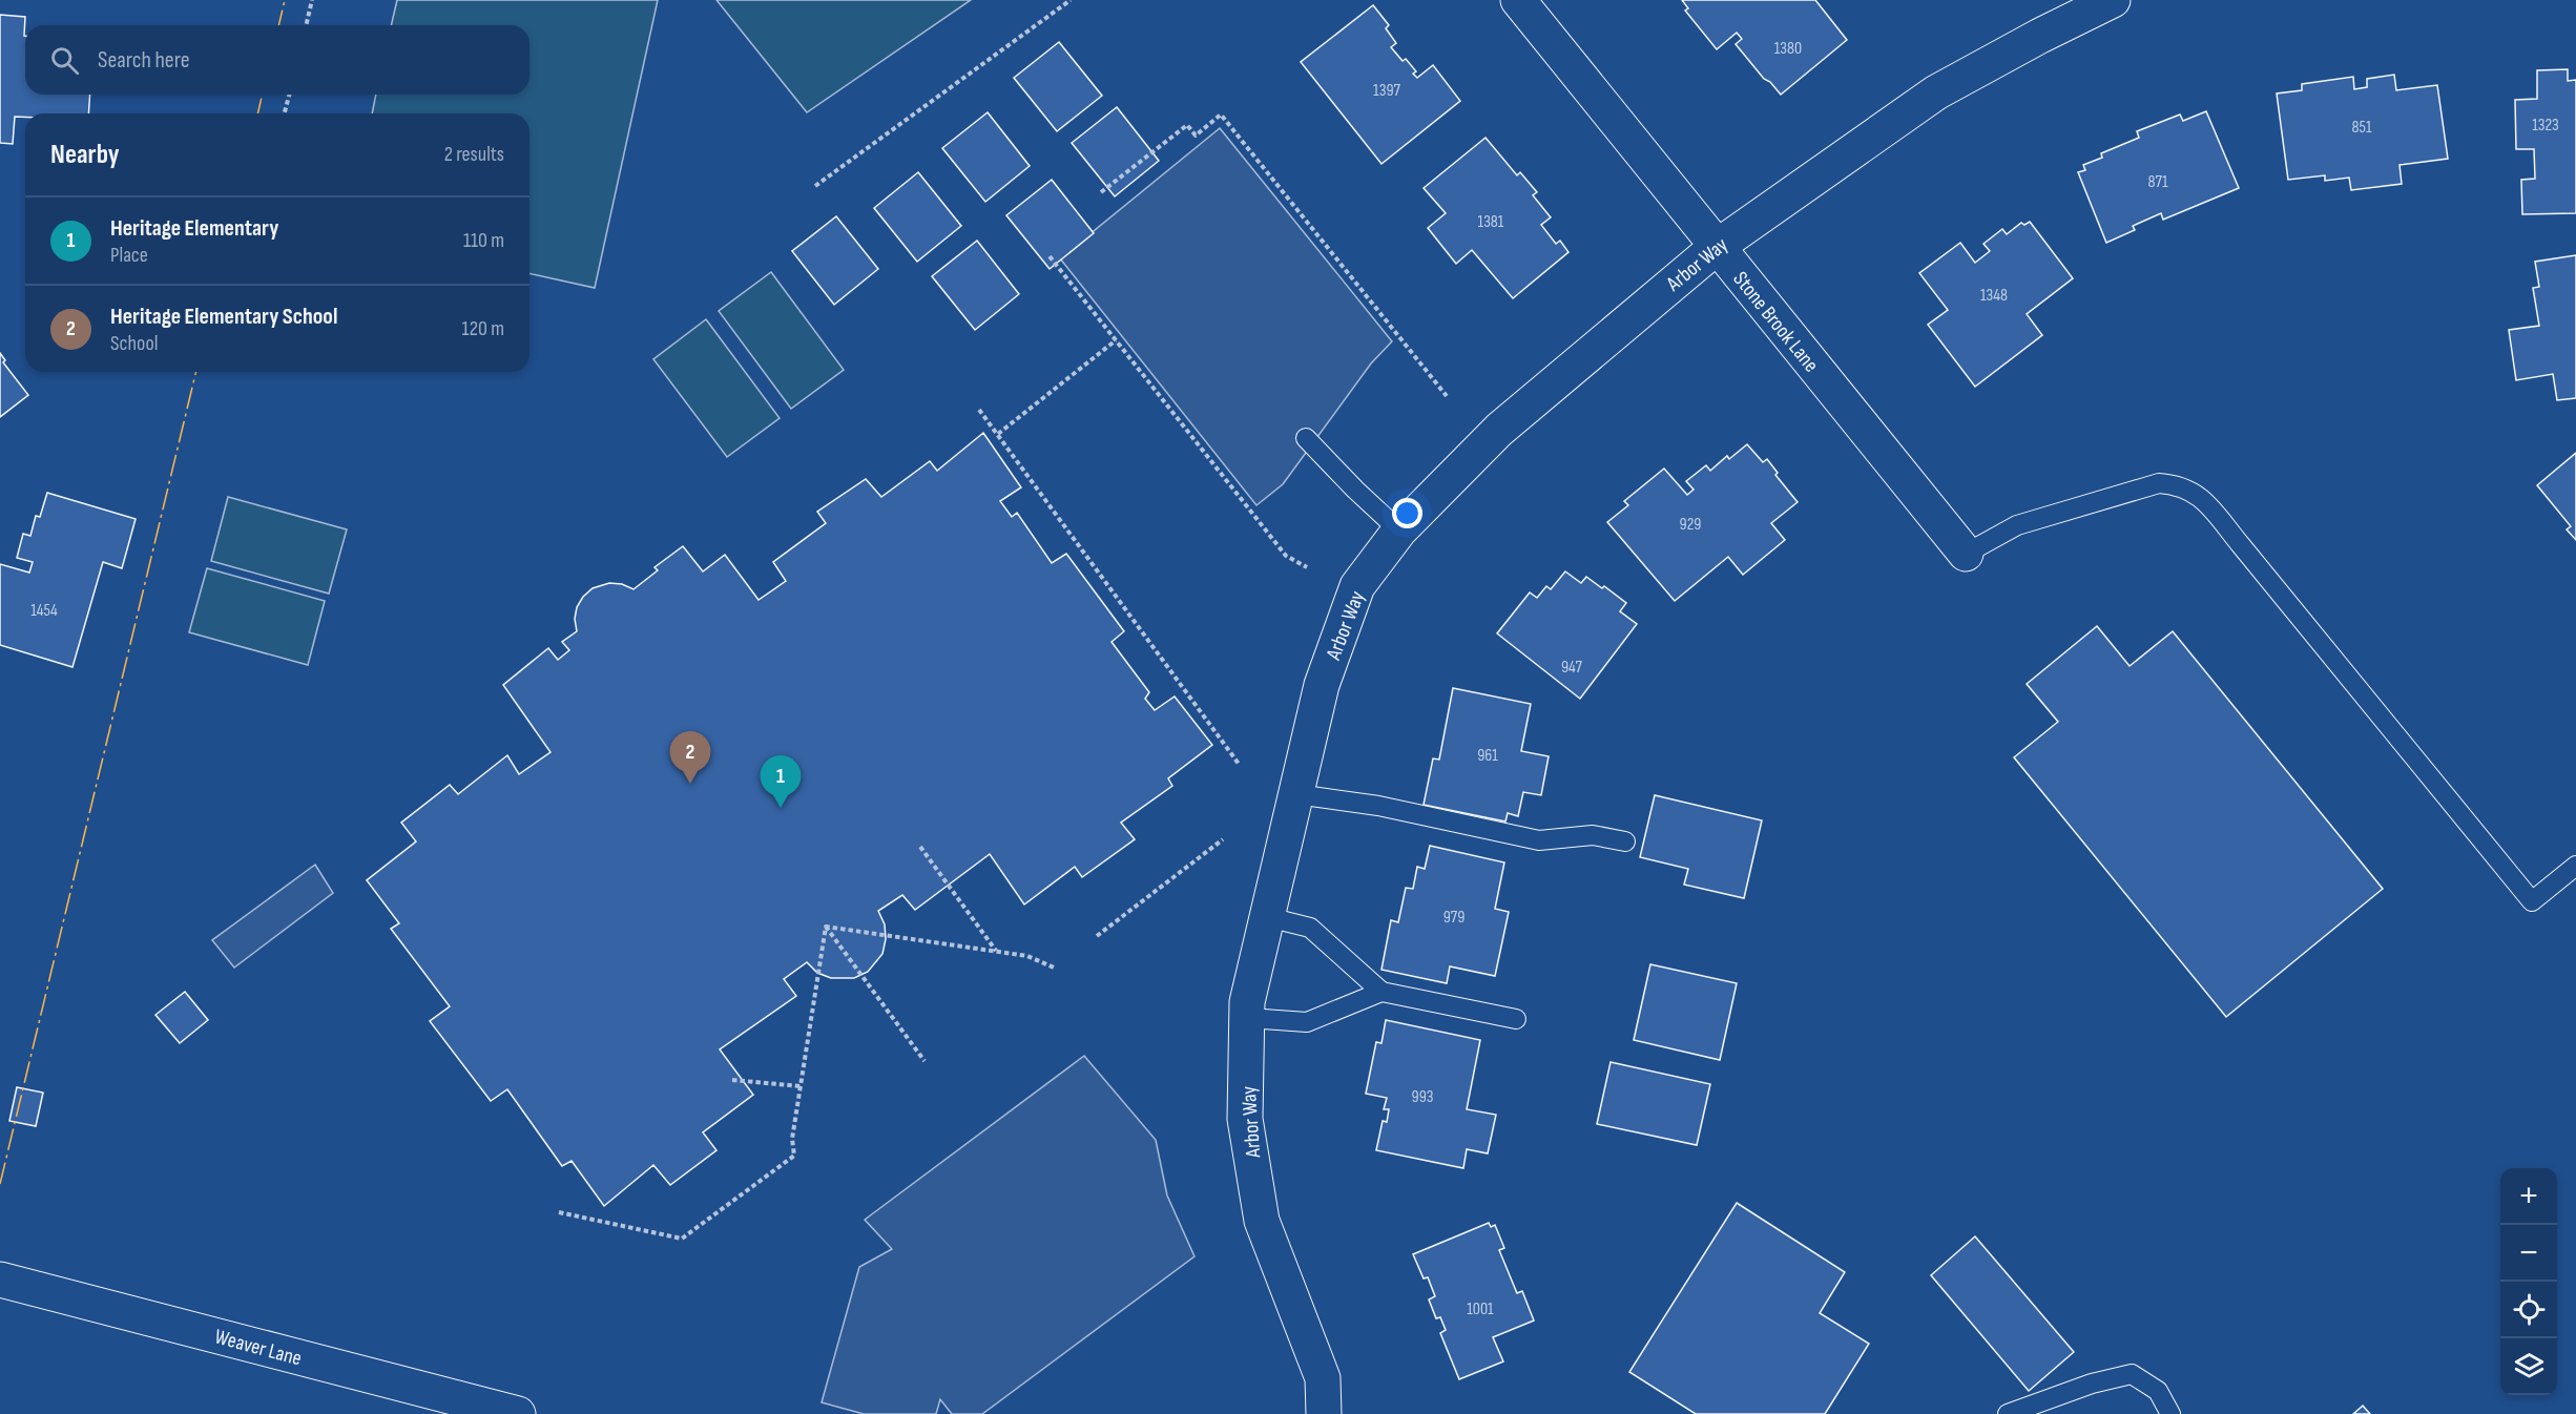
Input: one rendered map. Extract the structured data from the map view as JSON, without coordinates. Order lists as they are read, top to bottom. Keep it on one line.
{"streets":{"street":["Arbor Way","Stone Brook Lane","Weaver Lane"]},"crossings":[["Arbor Way","Stone Brook Lane"]],"house_numbers":["1380","1397","1323","851","871","1381","1348","929","1454","947","961","979","993","1001"],"page":{"search":"Search here","heading":["Nearby","2 results"],"list":[{"mark":"1","name":"Heritage Elementary","note":"Place","value":"110 m"},{"mark":"2","name":"Heritage Elementary School","note":"School","value":"120 m"}],"pins":["2","1"],"map_buttons":["+","−"]}}
